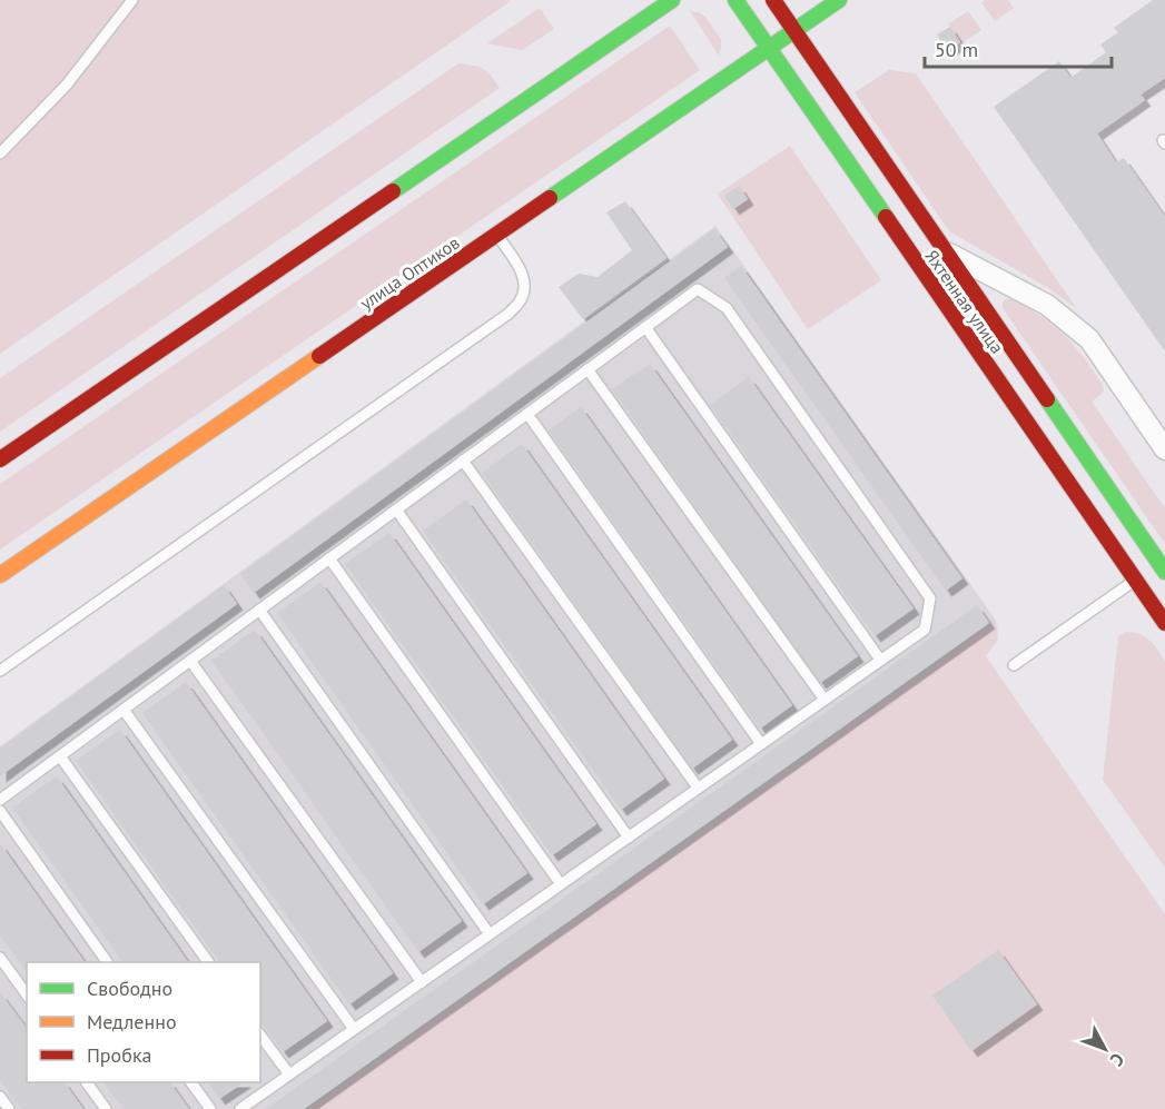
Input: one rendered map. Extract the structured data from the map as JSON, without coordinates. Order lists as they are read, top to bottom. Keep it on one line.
{"streets":{"street":["улица Оптиков","Яхтенная улица"]},"crossings":[["улица Оптиков","Яхтенная улица"]],"legend":["Свободно","Медленно","Пробка"],"scale_bar":"50 m","north":"bottom right"}
